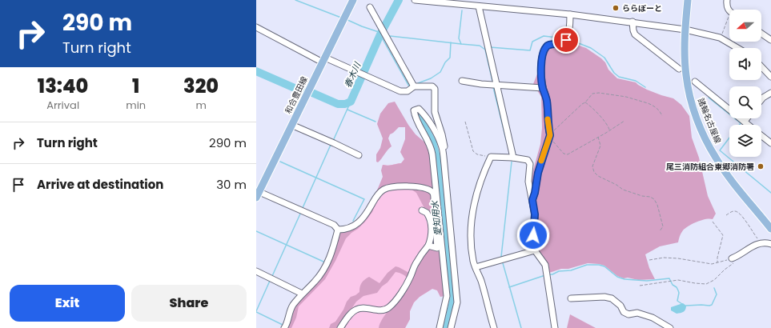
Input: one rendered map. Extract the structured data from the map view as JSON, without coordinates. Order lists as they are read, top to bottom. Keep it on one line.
{"streets":{"main road":["和合豊田線","諸輪名古屋線"]},"water":["春木川","愛知用水"],"places":["ららぽーと","尾三消防組合東郷消防署"],"north":"left","page":{"turn":["290 m","Turn right"],"eta":["13:40","Arrival","1","min","320","m"],"list":[{"name":"Turn right","value":"290 m"},{"name":"Arrive at destination","value":"30 m"}],"buttons":["Exit","Share"]}}
